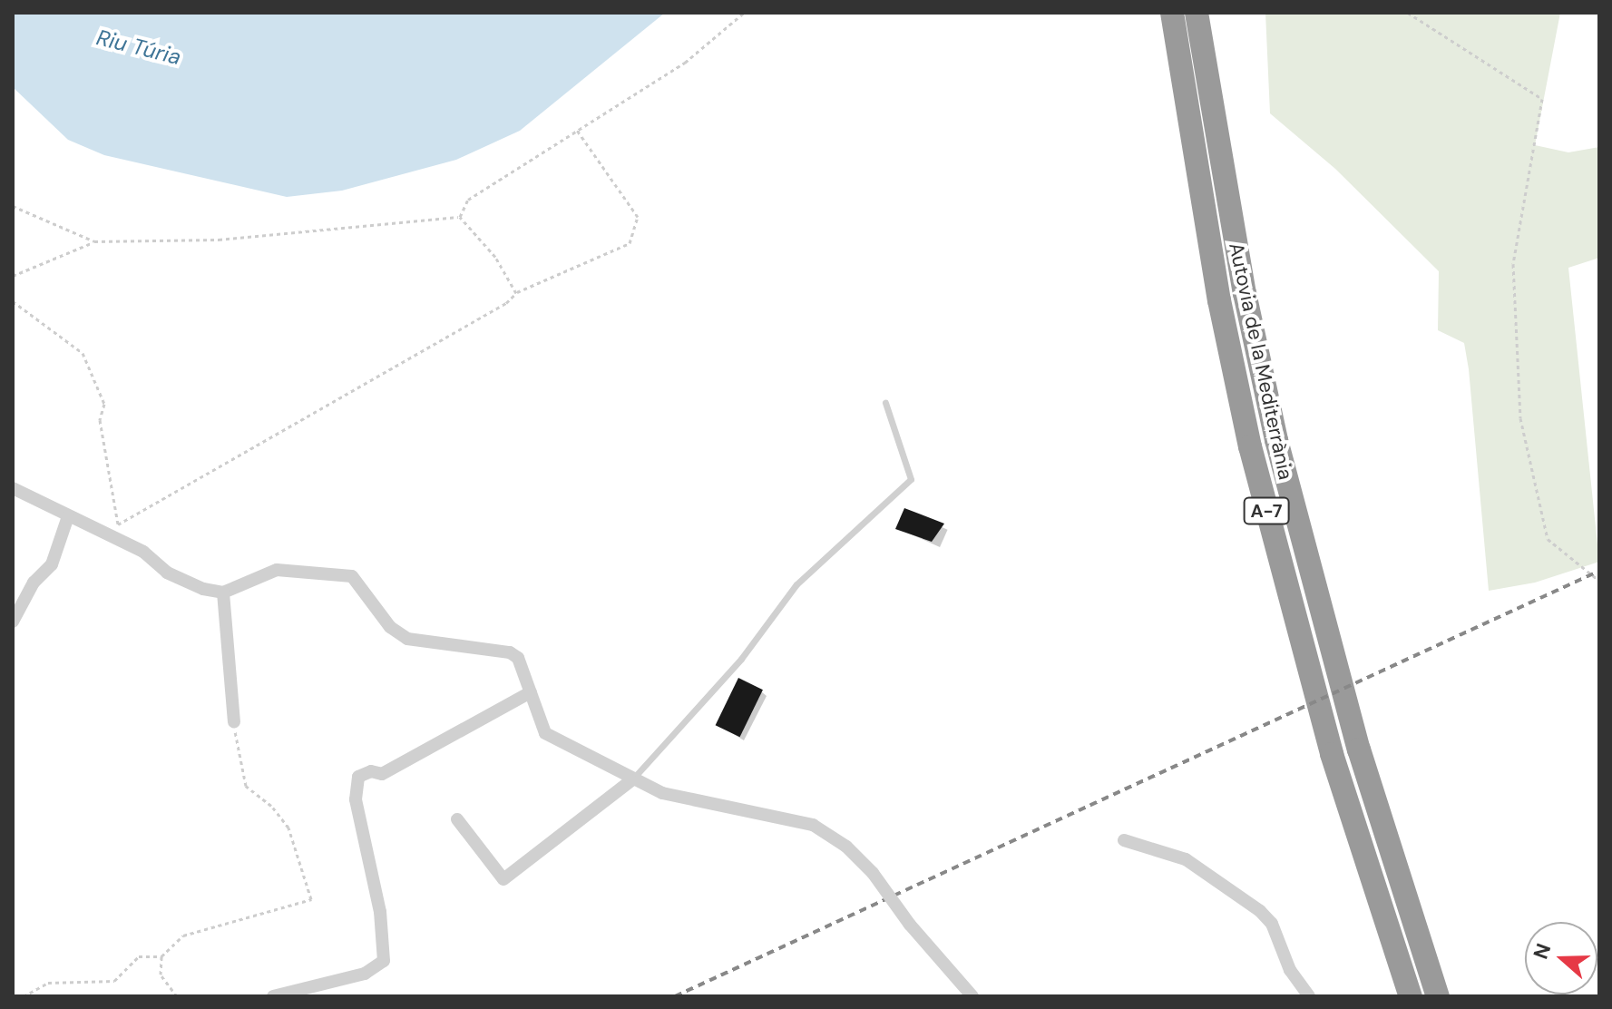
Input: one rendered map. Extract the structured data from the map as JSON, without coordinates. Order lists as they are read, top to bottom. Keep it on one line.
{"streets":{"highway":["Autovia de la Mediterrània","A-7"]},"water":["Riu Túria"],"north":"left"}
